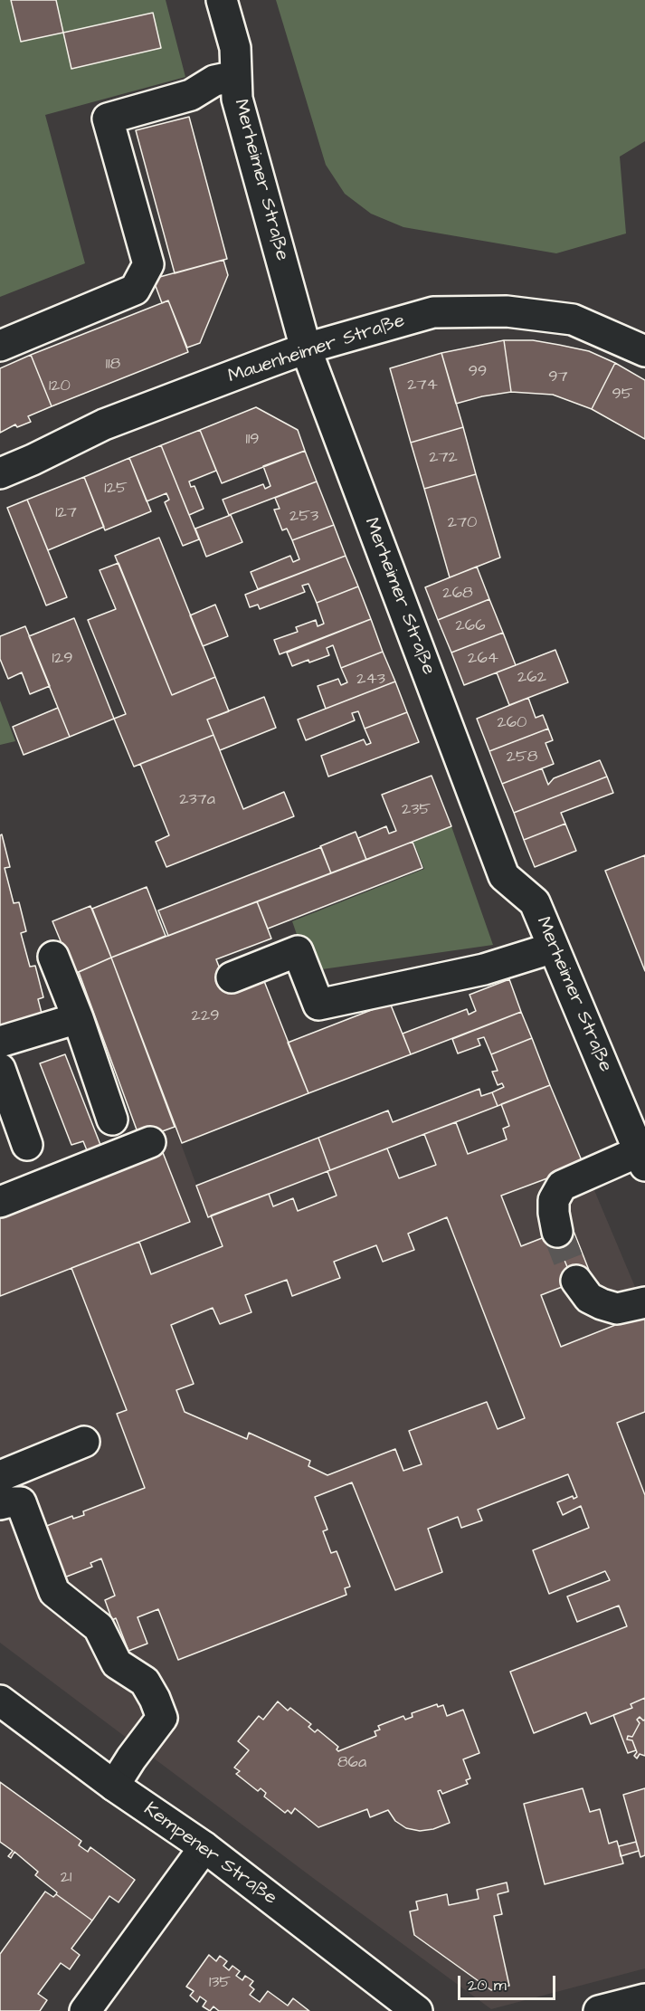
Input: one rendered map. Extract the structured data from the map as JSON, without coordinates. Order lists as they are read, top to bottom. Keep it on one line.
{"streets":{"street":["Merheimer Straße","Mauenheimer Straße","Kempener Straße"]},"crossings":[["Merheimer Straße","Mauenheimer Straße"]],"house_numbers":["118","99","97","274","120","95","119","272","125","127","253","270","268","266","129","264","262","243","260","258","237a","235","229","86a","21","135"],"scale_bar":"20 m"}
